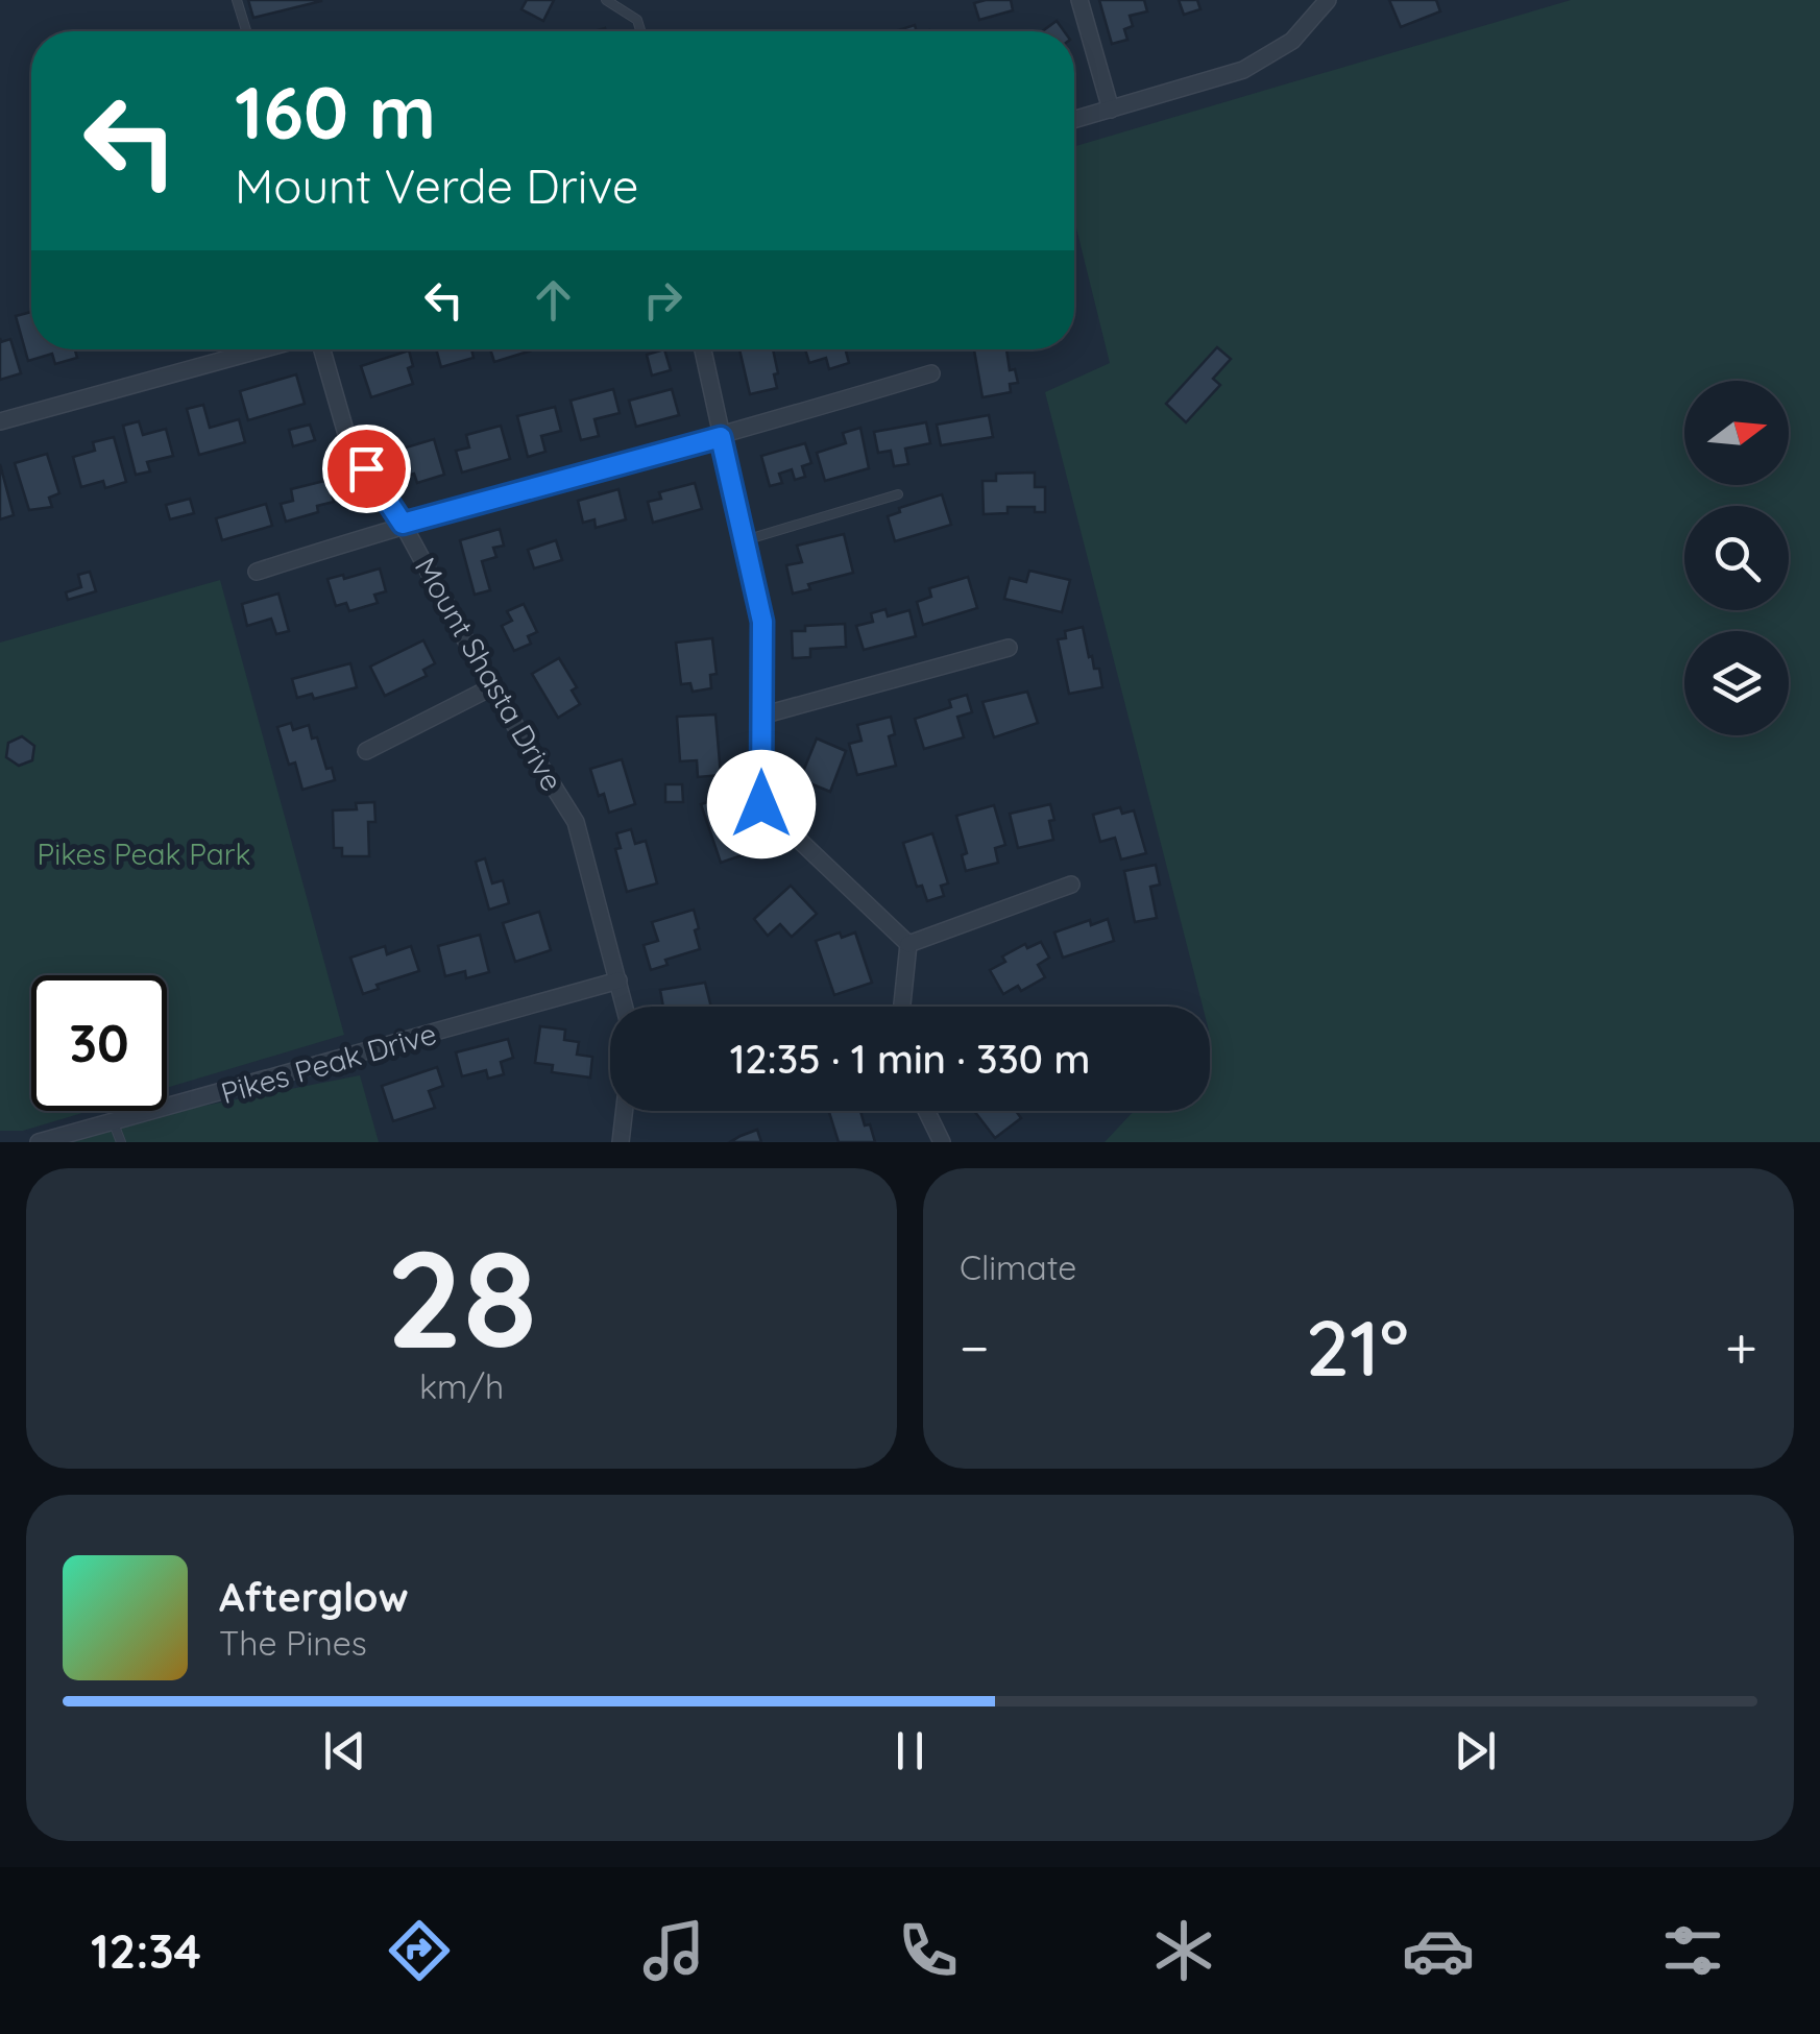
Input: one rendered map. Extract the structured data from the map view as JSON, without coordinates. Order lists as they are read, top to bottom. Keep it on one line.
{"streets":{"street":["Mount Shasta Drive","Pikes Peak Drive"]},"crossings":[["Mount Shasta Drive","Pikes Peak Drive"]],"parks":["Pikes Peak Park"],"north":"right","page":{"turn":["160 m","Mount Verde Drive"],"limit":"30","trip":"12:35 · 1 min · 330 m","tile":[["28","km/h"],"Climate"],"heat":["−","21°","+"],"song":["Afterglow","The Pines"],"tabs":"12:34"}}
